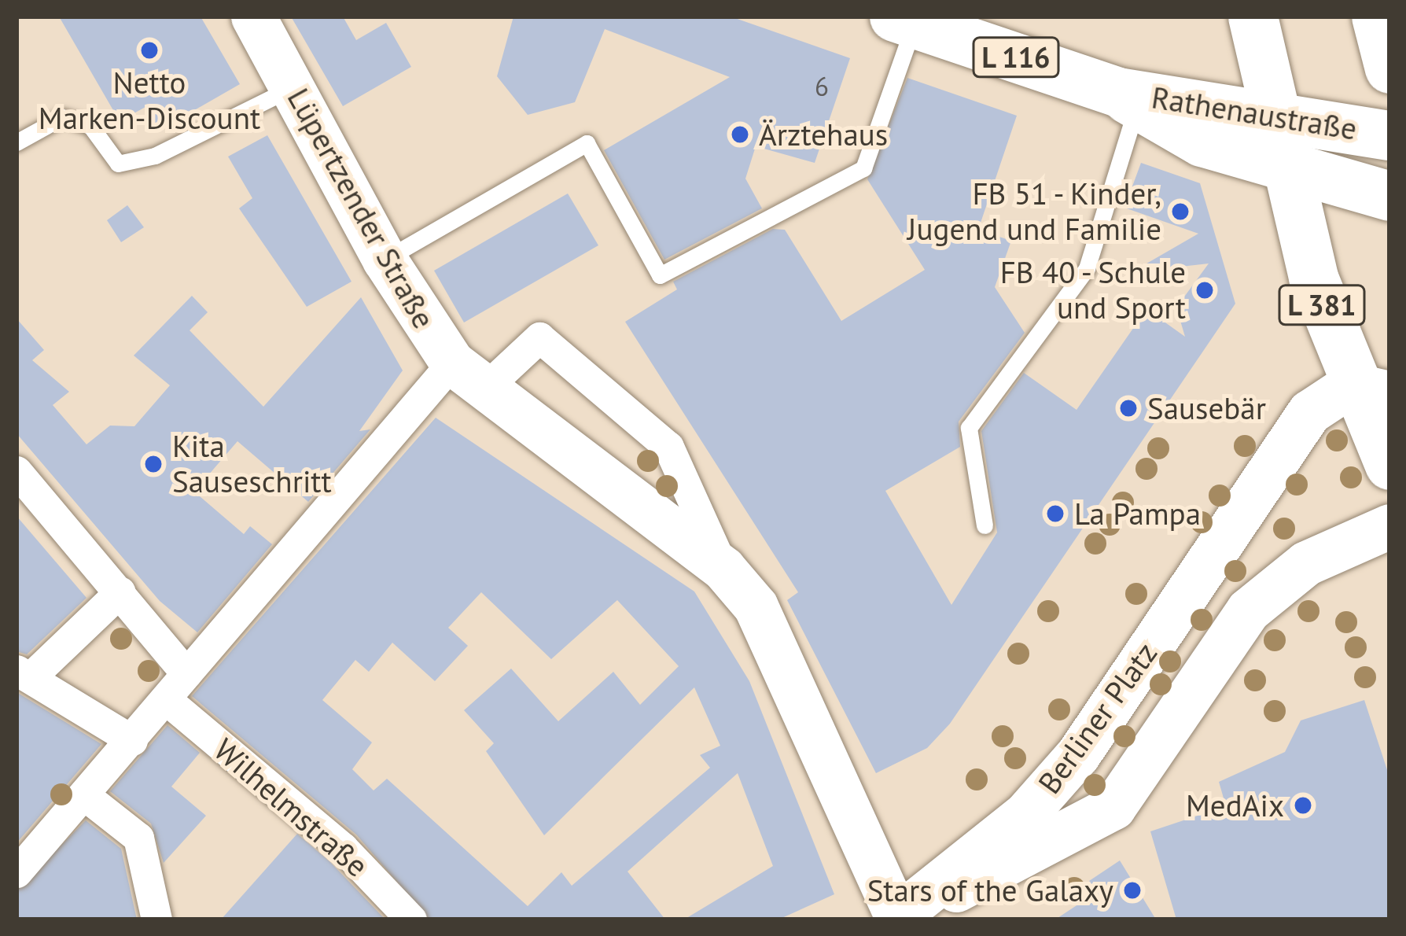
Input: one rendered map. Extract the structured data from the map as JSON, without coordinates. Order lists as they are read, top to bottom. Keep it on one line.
{"streets":{"main road":["L 116","Rathenaustraße","L 381"],"street":["Lüpertzender Straße","Berliner Platz","Wilhelmstraße"]},"crossings":[["Rathenaustraße","L 381"],["Lüpertzender Straße","Berliner Platz"],["L 381","Berliner Platz"]],"places":["Netto Marken-Discount","Ärztehaus","FB 51 - Kinder, Jugend und Familie","FB 40 - Schule und Sport","Sausebär","Kita Sauseschritt","La Pampa","MedAix","Stars of the Galaxy"],"house_numbers":["6"]}
